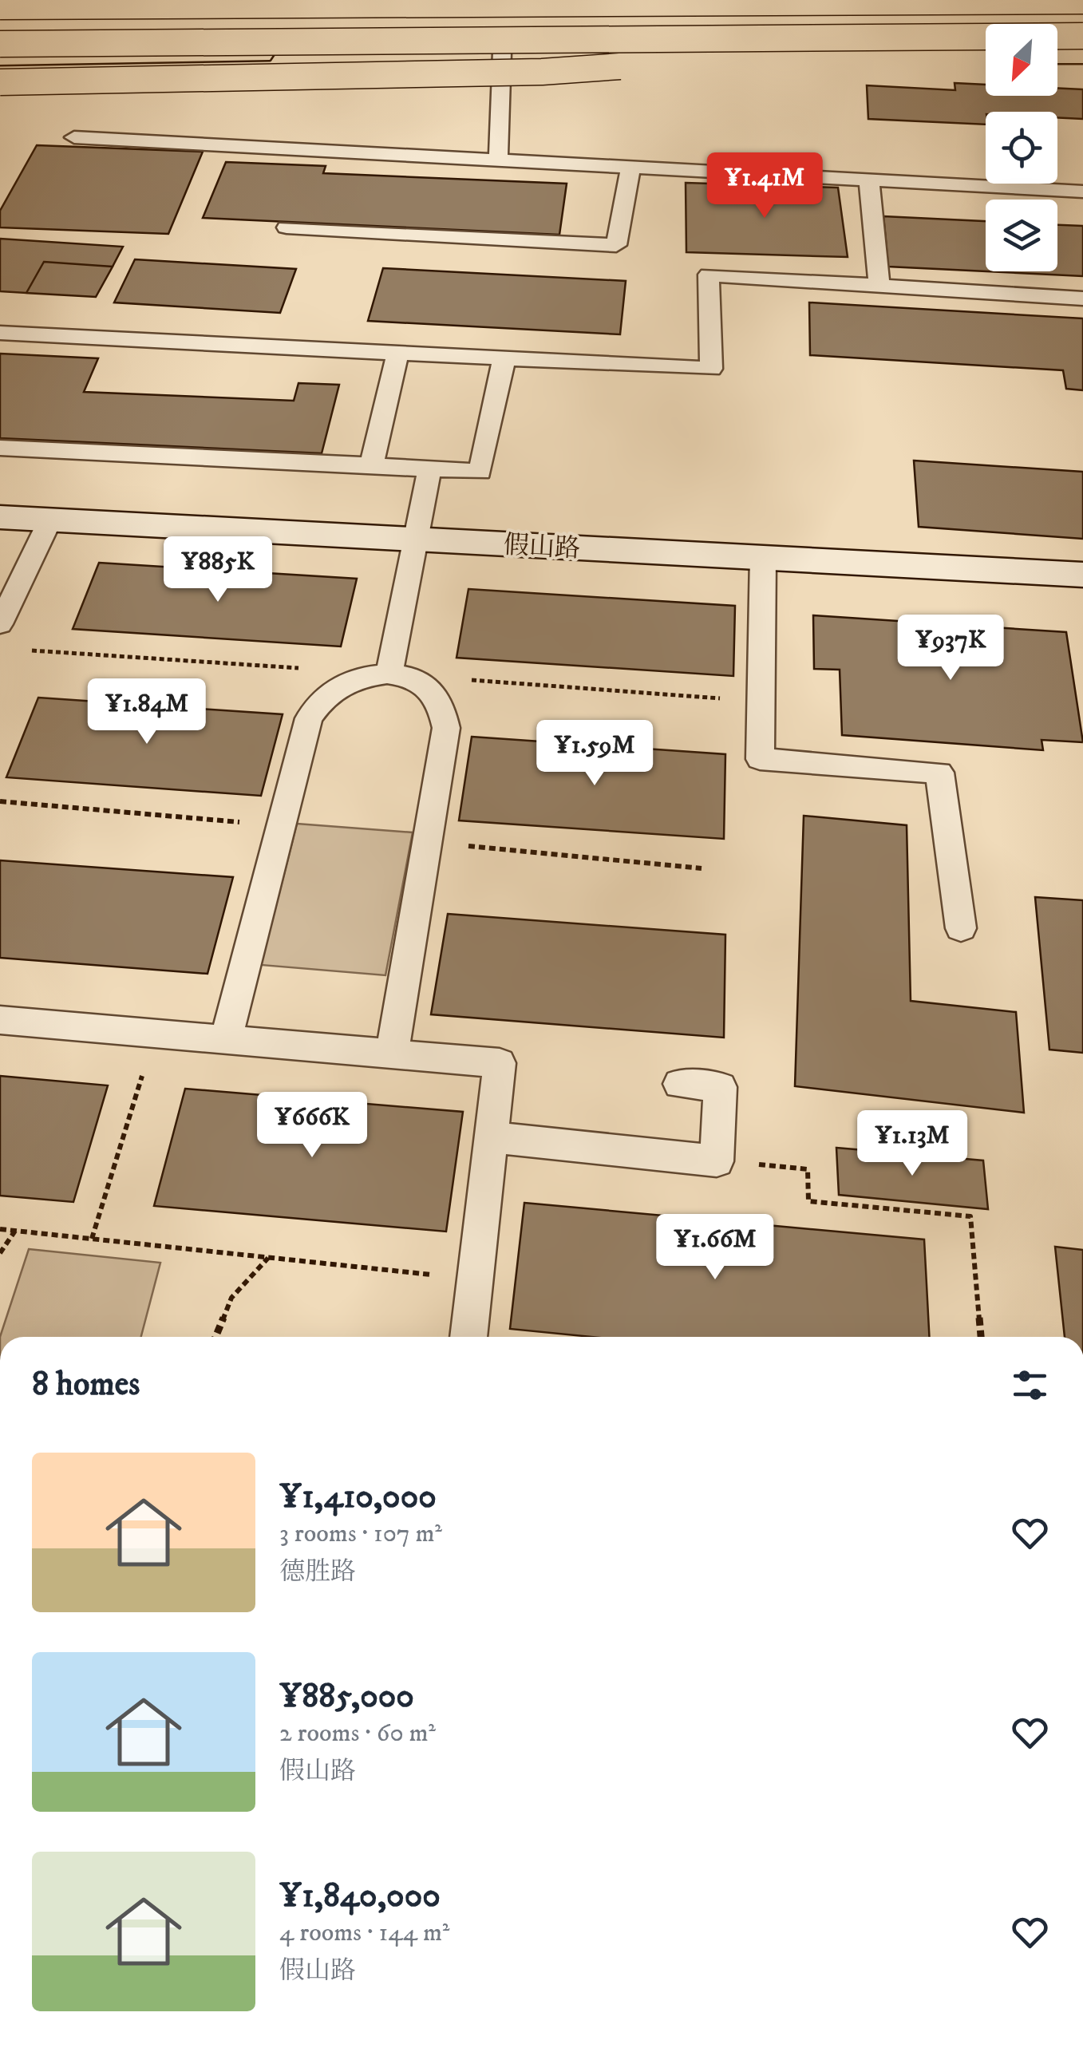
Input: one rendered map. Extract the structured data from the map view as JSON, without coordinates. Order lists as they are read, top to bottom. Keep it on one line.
{"streets":{"street":["假山路"]},"north":"bottom left","page":{"price":["¥1.41M","¥885K","¥937K","¥1.84M","¥1.59M","¥666K","¥1.13M","¥1.66M"],"heading":"8 homes","list":[{"name":"¥1,410,000","note":"3 rooms · 107 m² · 德胜路"},{"name":"¥885,000","note":"2 rooms · 60 m² · 假山路"},{"name":"¥1,840,000","note":"4 rooms · 144 m² · 假山路"}]}}
